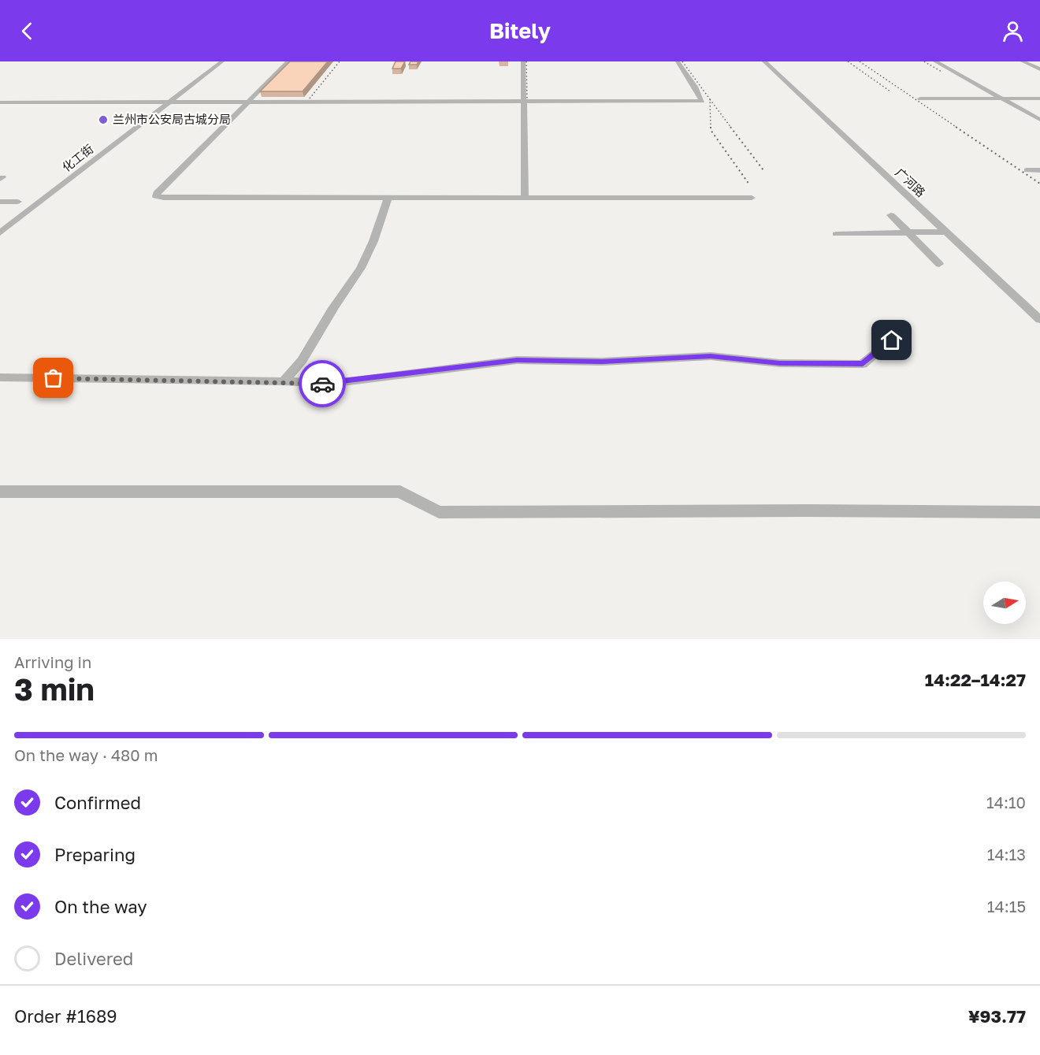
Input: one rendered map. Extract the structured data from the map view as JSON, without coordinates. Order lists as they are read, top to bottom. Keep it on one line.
{"streets":{"street":["化工街","广河路"]},"places":["兰州市公安局古城分局"],"north":"right","page":{"header":"Bitely","heading":["3 min","Arriving in","14:22–14:27"],"panel":["Order #1689","¥93.77"],"bar":"On the way · 480 m","list":[["Confirmed","14:10"],["Preparing","14:13"],["On the way","14:15"],"Delivered"]}}
